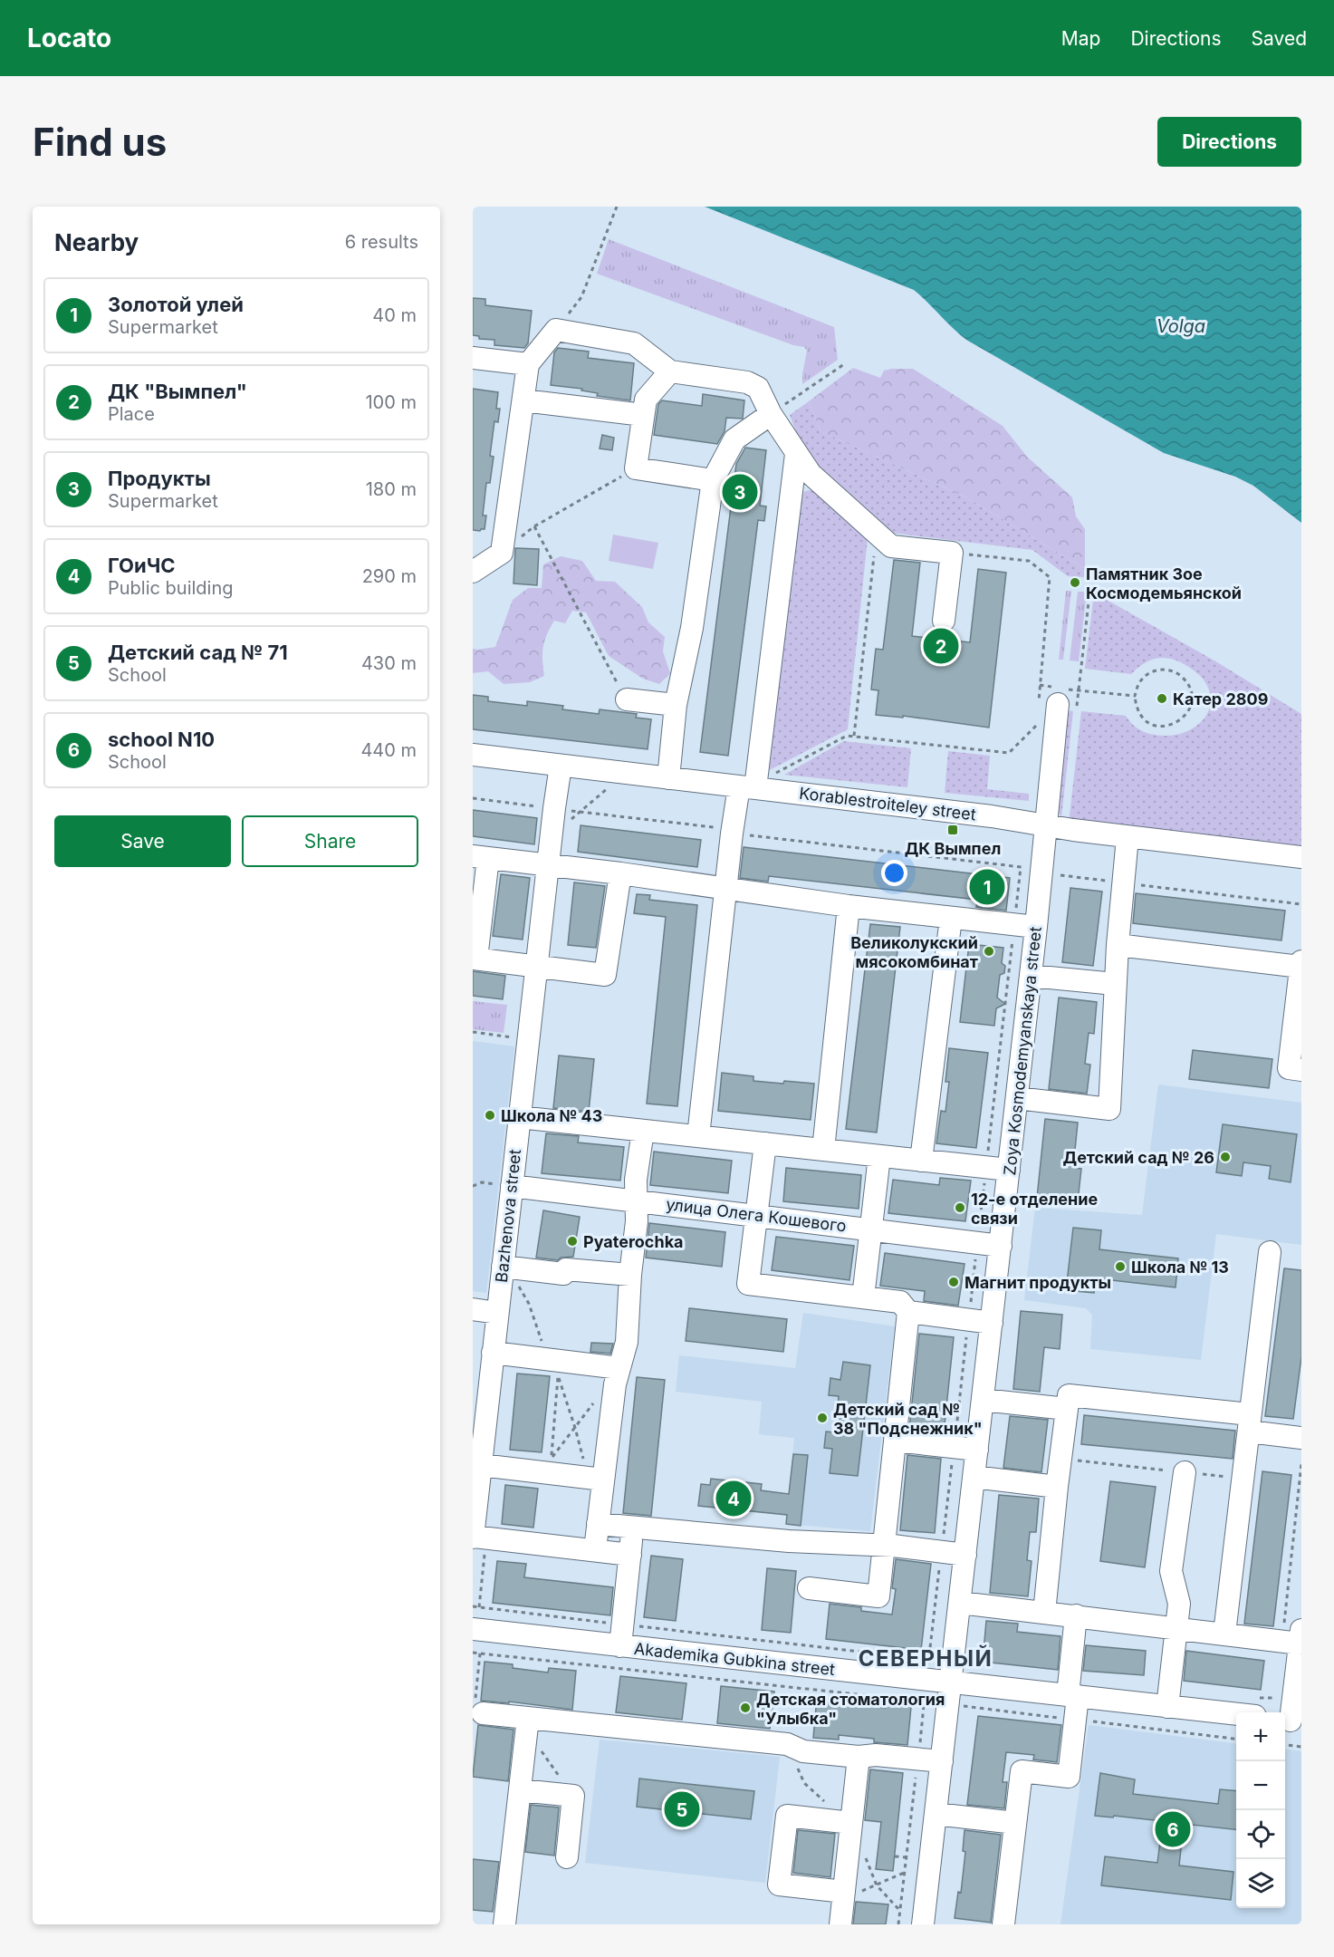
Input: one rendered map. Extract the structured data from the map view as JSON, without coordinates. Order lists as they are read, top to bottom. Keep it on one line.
{"streets":{"street":["Korablestroiteley street","Zoya Kosmodemyanskaya street","улица Олега Кошевого","Bazhenova street","Akademika Gubkina street"]},"crossings":[["Korablestroiteley street","Zoya Kosmodemyanskaya street"],["Korablestroiteley street","Bazhenova street"],["Zoya Kosmodemyanskaya street","улица Олега Кошевого"],["Zoya Kosmodemyanskaya street","Akademika Gubkina street"],["улица Олега Кошевого","Bazhenova street"]],"districts":["СЕВЕРНЫЙ"],"water":["Volga"],"places":{"other":["Памятник Зое Космодемьянской","Катер 2809","Великолукский мясокомбинат","Школа № 43","Детский сад № 26","12-е отделение связи","Pyaterochka","Школа № 13","Магнит продукты","Детский сад № 38 \"Подснежник\"","Детская стоматология \"Улыбка\""],"transit":["ДК Вымпел"]},"page":{"header":"Locato","nav":["Map","Directions","Saved"],"buttons":["Directions",["Save","Share"]],"title":"Find us","heading":["Nearby","6 results"],"list":[{"mark":"1","name":"Золотой улей","note":"Supermarket","value":"40 m"},{"mark":"2","name":"ДК \"Вымпел\"","note":"Place","value":"100 m"},{"mark":"3","name":"Продукты","note":"Supermarket","value":"180 m"},{"mark":"4","name":"ГОиЧС","note":"Public building","value":"290 m"},{"mark":"5","name":"Детский сад № 71","note":"School","value":"430 m"},{"mark":"6","name":"school N10","note":"School","value":"440 m"}],"pins":["3","2","1","4","5","6"],"map_buttons":["+","−"]}}
